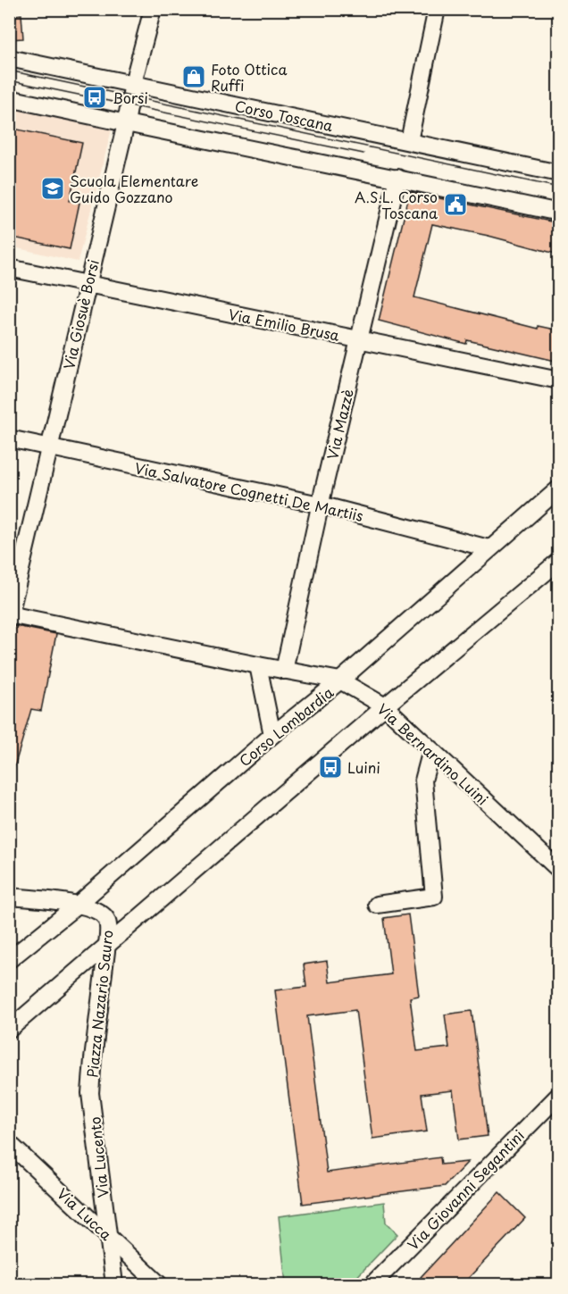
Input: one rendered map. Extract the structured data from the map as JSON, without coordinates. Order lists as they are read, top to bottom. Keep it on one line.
{"streets":{"street":["Corso Toscana","Via Giosuè Borsi","Via Emilio Brusa","Via Mazzè","Via Salvatore Cognetti De Martiis","Corso Lombardia","Via Bernardino Luini","Piazza Nazario Sauro","Via Lucento","Via Giovanni Segantini","Via Lucca"]},"crossings":[["Corso Toscana","Via Giosuè Borsi"],["Via Giosuè Borsi","Via Emilio Brusa"],["Via Giosuè Borsi","Via Salvatore Cognetti De Martiis"],["Via Giosuè Borsi","Via Bernardino Luini"],["Via Emilio Brusa","Via Mazzè"],["Via Mazzè","Via Salvatore Cognetti De Martiis"],["Via Mazzè","Via Bernardino Luini"],["Via Salvatore Cognetti De Martiis","Corso Lombardia"],["Corso Lombardia","Via Bernardino Luini"],["Corso Lombardia","Piazza Nazario Sauro"],["Piazza Nazario Sauro","Via Lucento"],["Via Lucento","Via Lucca"]],"places":{"shop":["Foto Ottica Ruffi"],"bus stop":["Borsi","Luini"],"school or university":["Scuola Elementare Guido Gozzano"],"public building":["A.S.L. Corso Toscana"]}}
